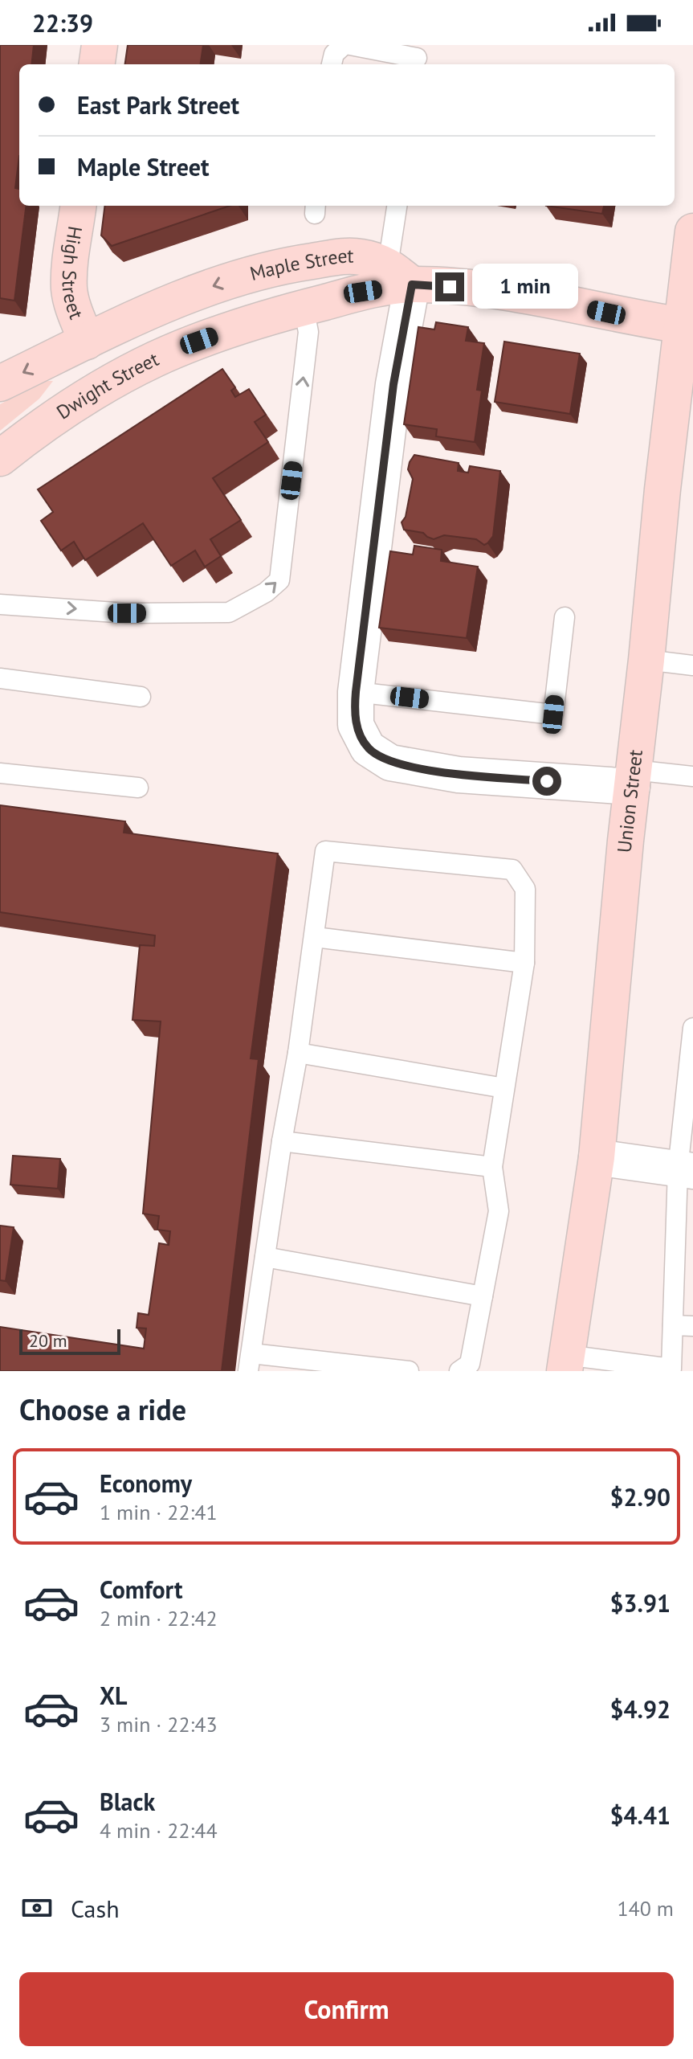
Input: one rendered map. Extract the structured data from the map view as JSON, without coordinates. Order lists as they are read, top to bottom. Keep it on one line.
{"streets":{"street":["Maple Street","High Street","Dwight Street","Union Street"]},"crossings":[["Maple Street","High Street"],["Maple Street","Dwight Street"],["Maple Street","Union Street"]],"one_way":["Maple Street"],"scale_bar":"20 m","page":{"status":"22:39","banner":["East Park Street","Maple Street"],"bubble":"1 min","scale":"20 m","heading":"Choose a ride","list":[{"name":"Economy","note":"1 min · 22:41","value":"$2.90"},{"name":"Comfort","note":"2 min · 22:42","value":"$3.91"},{"name":"XL","note":"3 min · 22:43","value":"$4.92"},{"name":"Black","note":"4 min · 22:44","value":"$4.41"}],"pay":["Cash","140 m"],"buttons":"Confirm"}}
